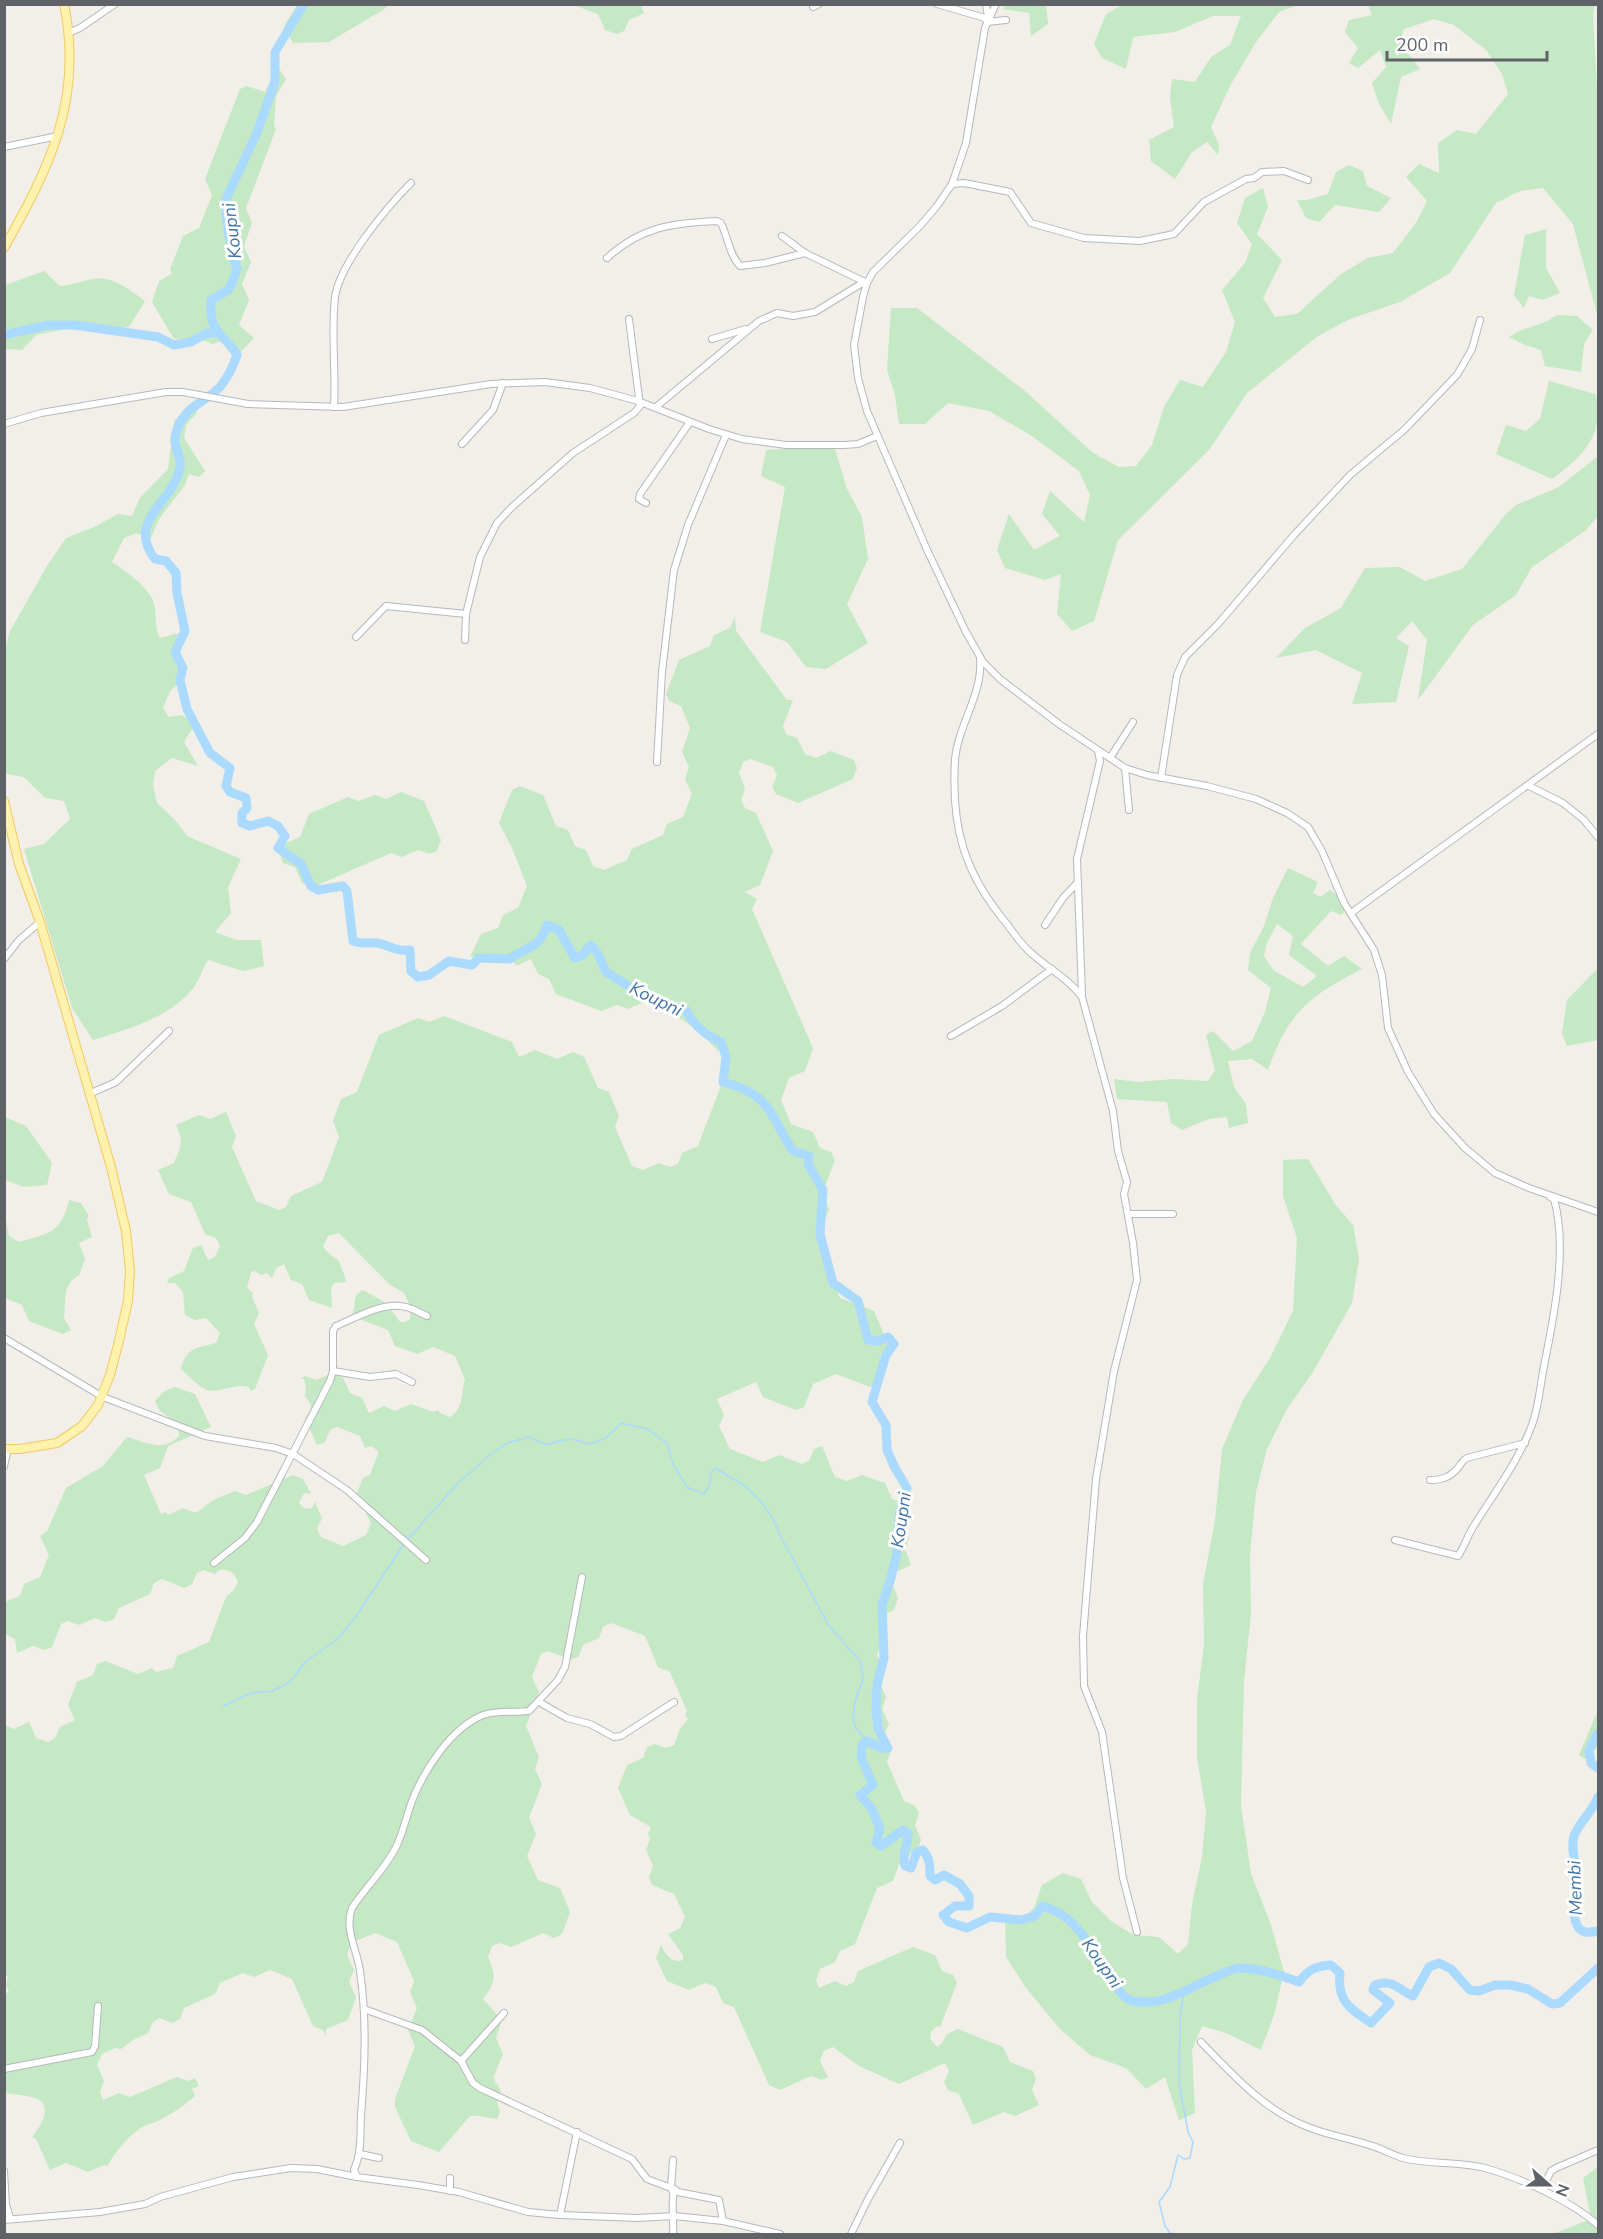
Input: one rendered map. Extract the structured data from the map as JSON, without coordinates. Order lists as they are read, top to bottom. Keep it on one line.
{"water":["Koupni","Membi"],"scale_bar":"200 m","north":"right"}
